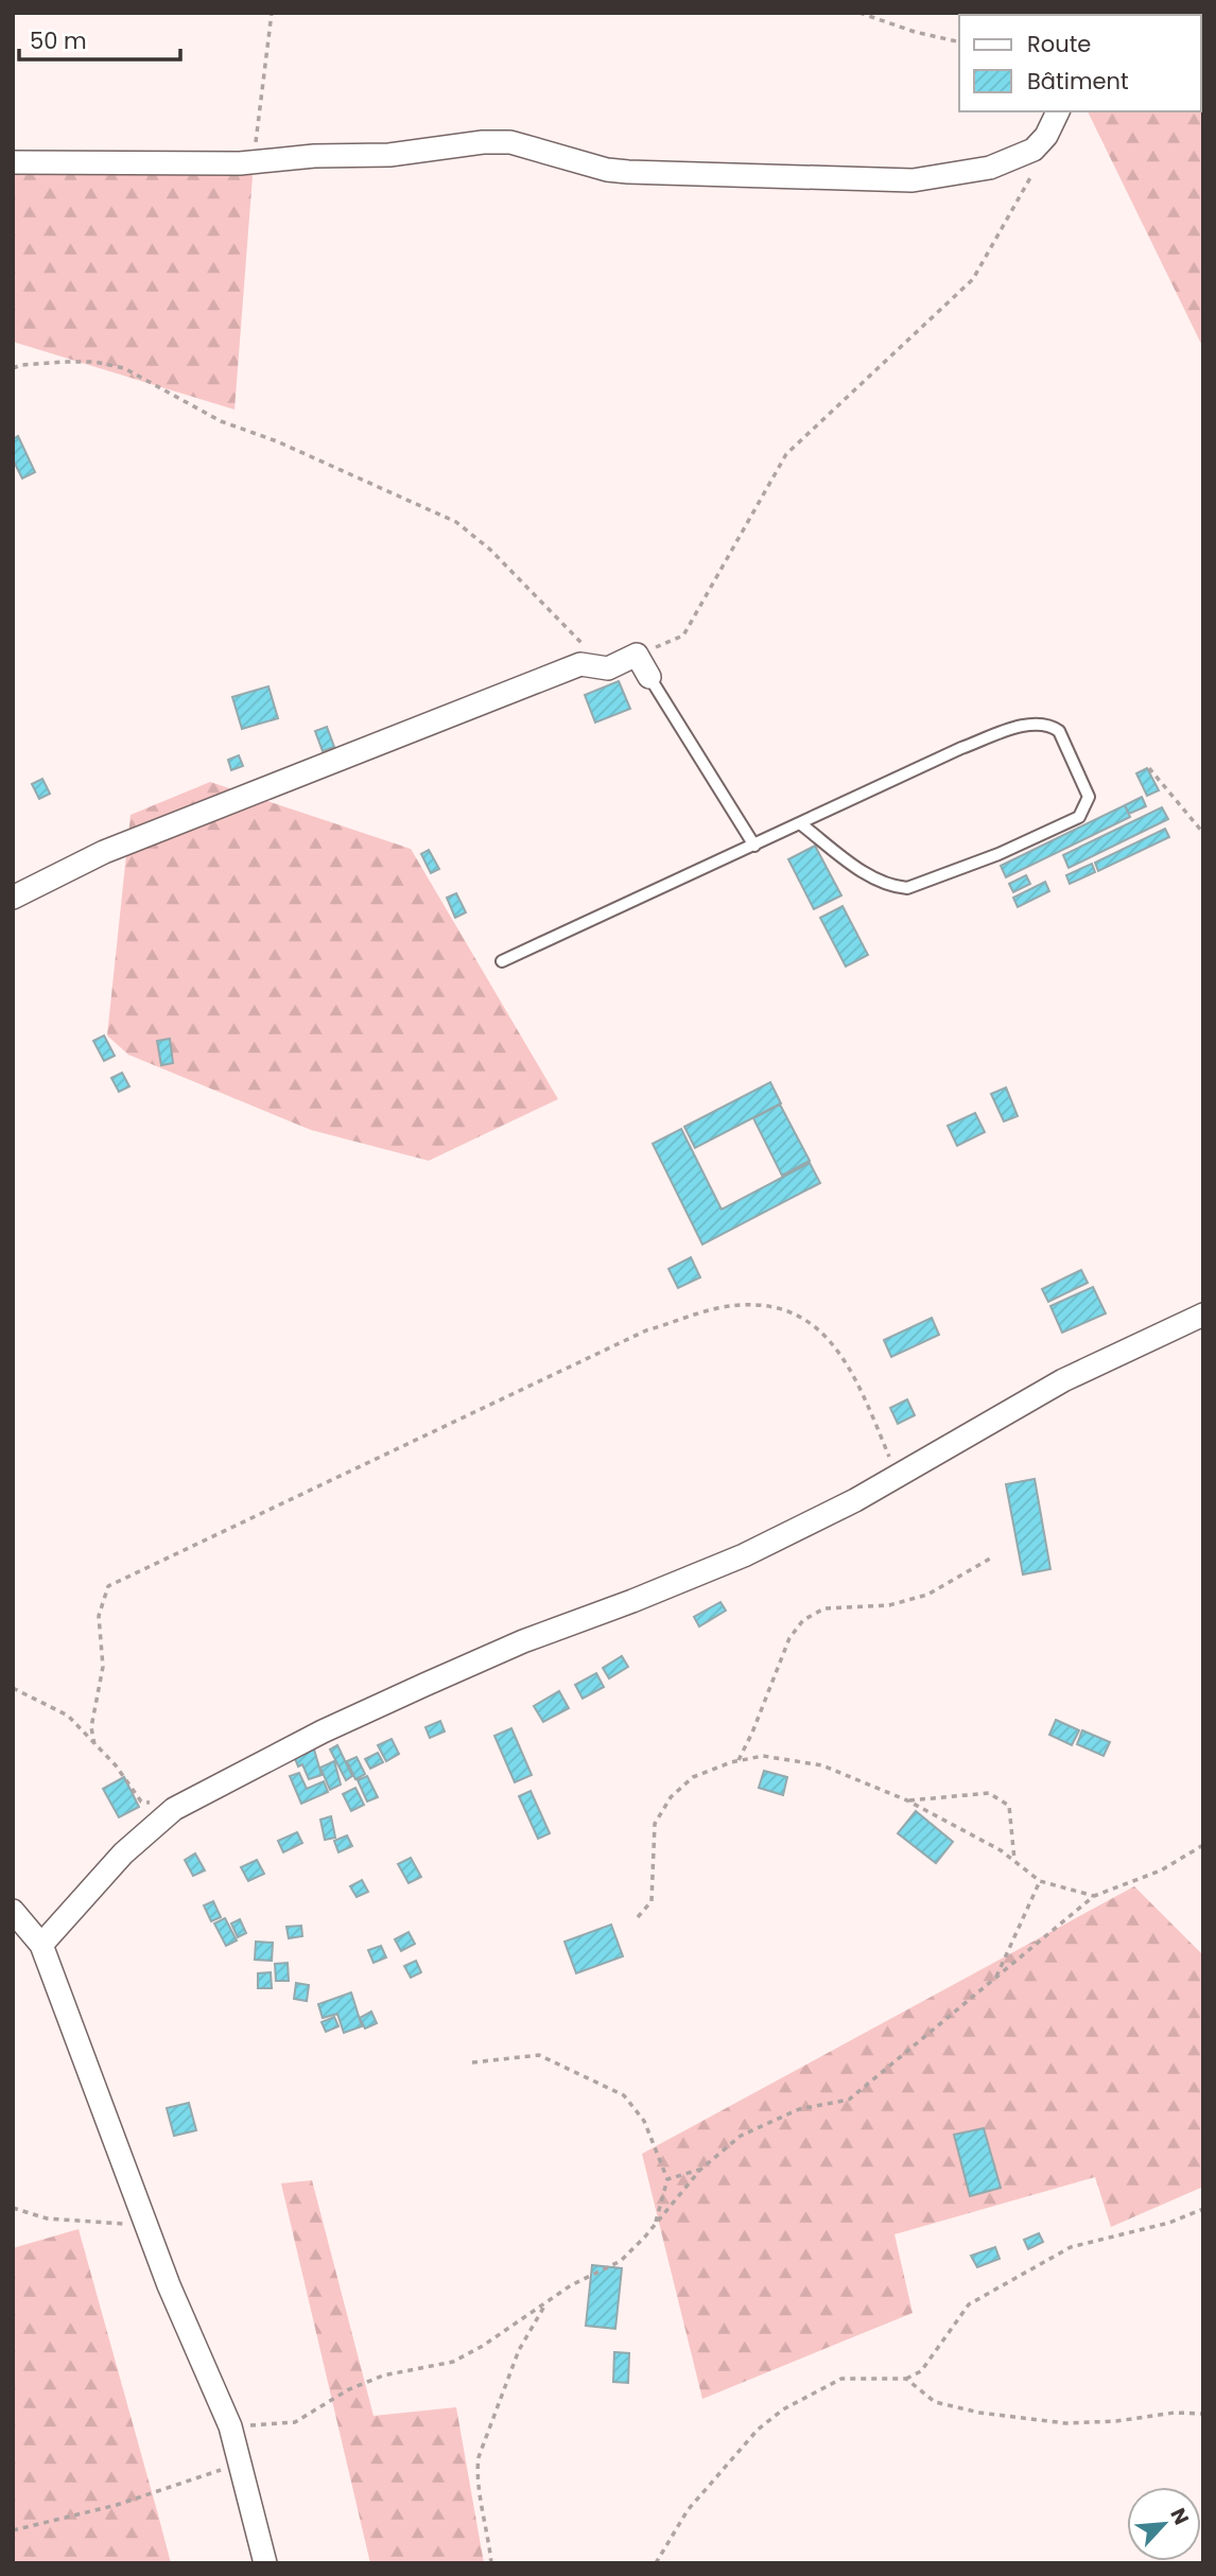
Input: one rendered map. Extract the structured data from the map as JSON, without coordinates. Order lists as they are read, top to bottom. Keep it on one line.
{"legend":["Route","Bâtiment"],"scale_bar":"50 m","north":"top right"}
